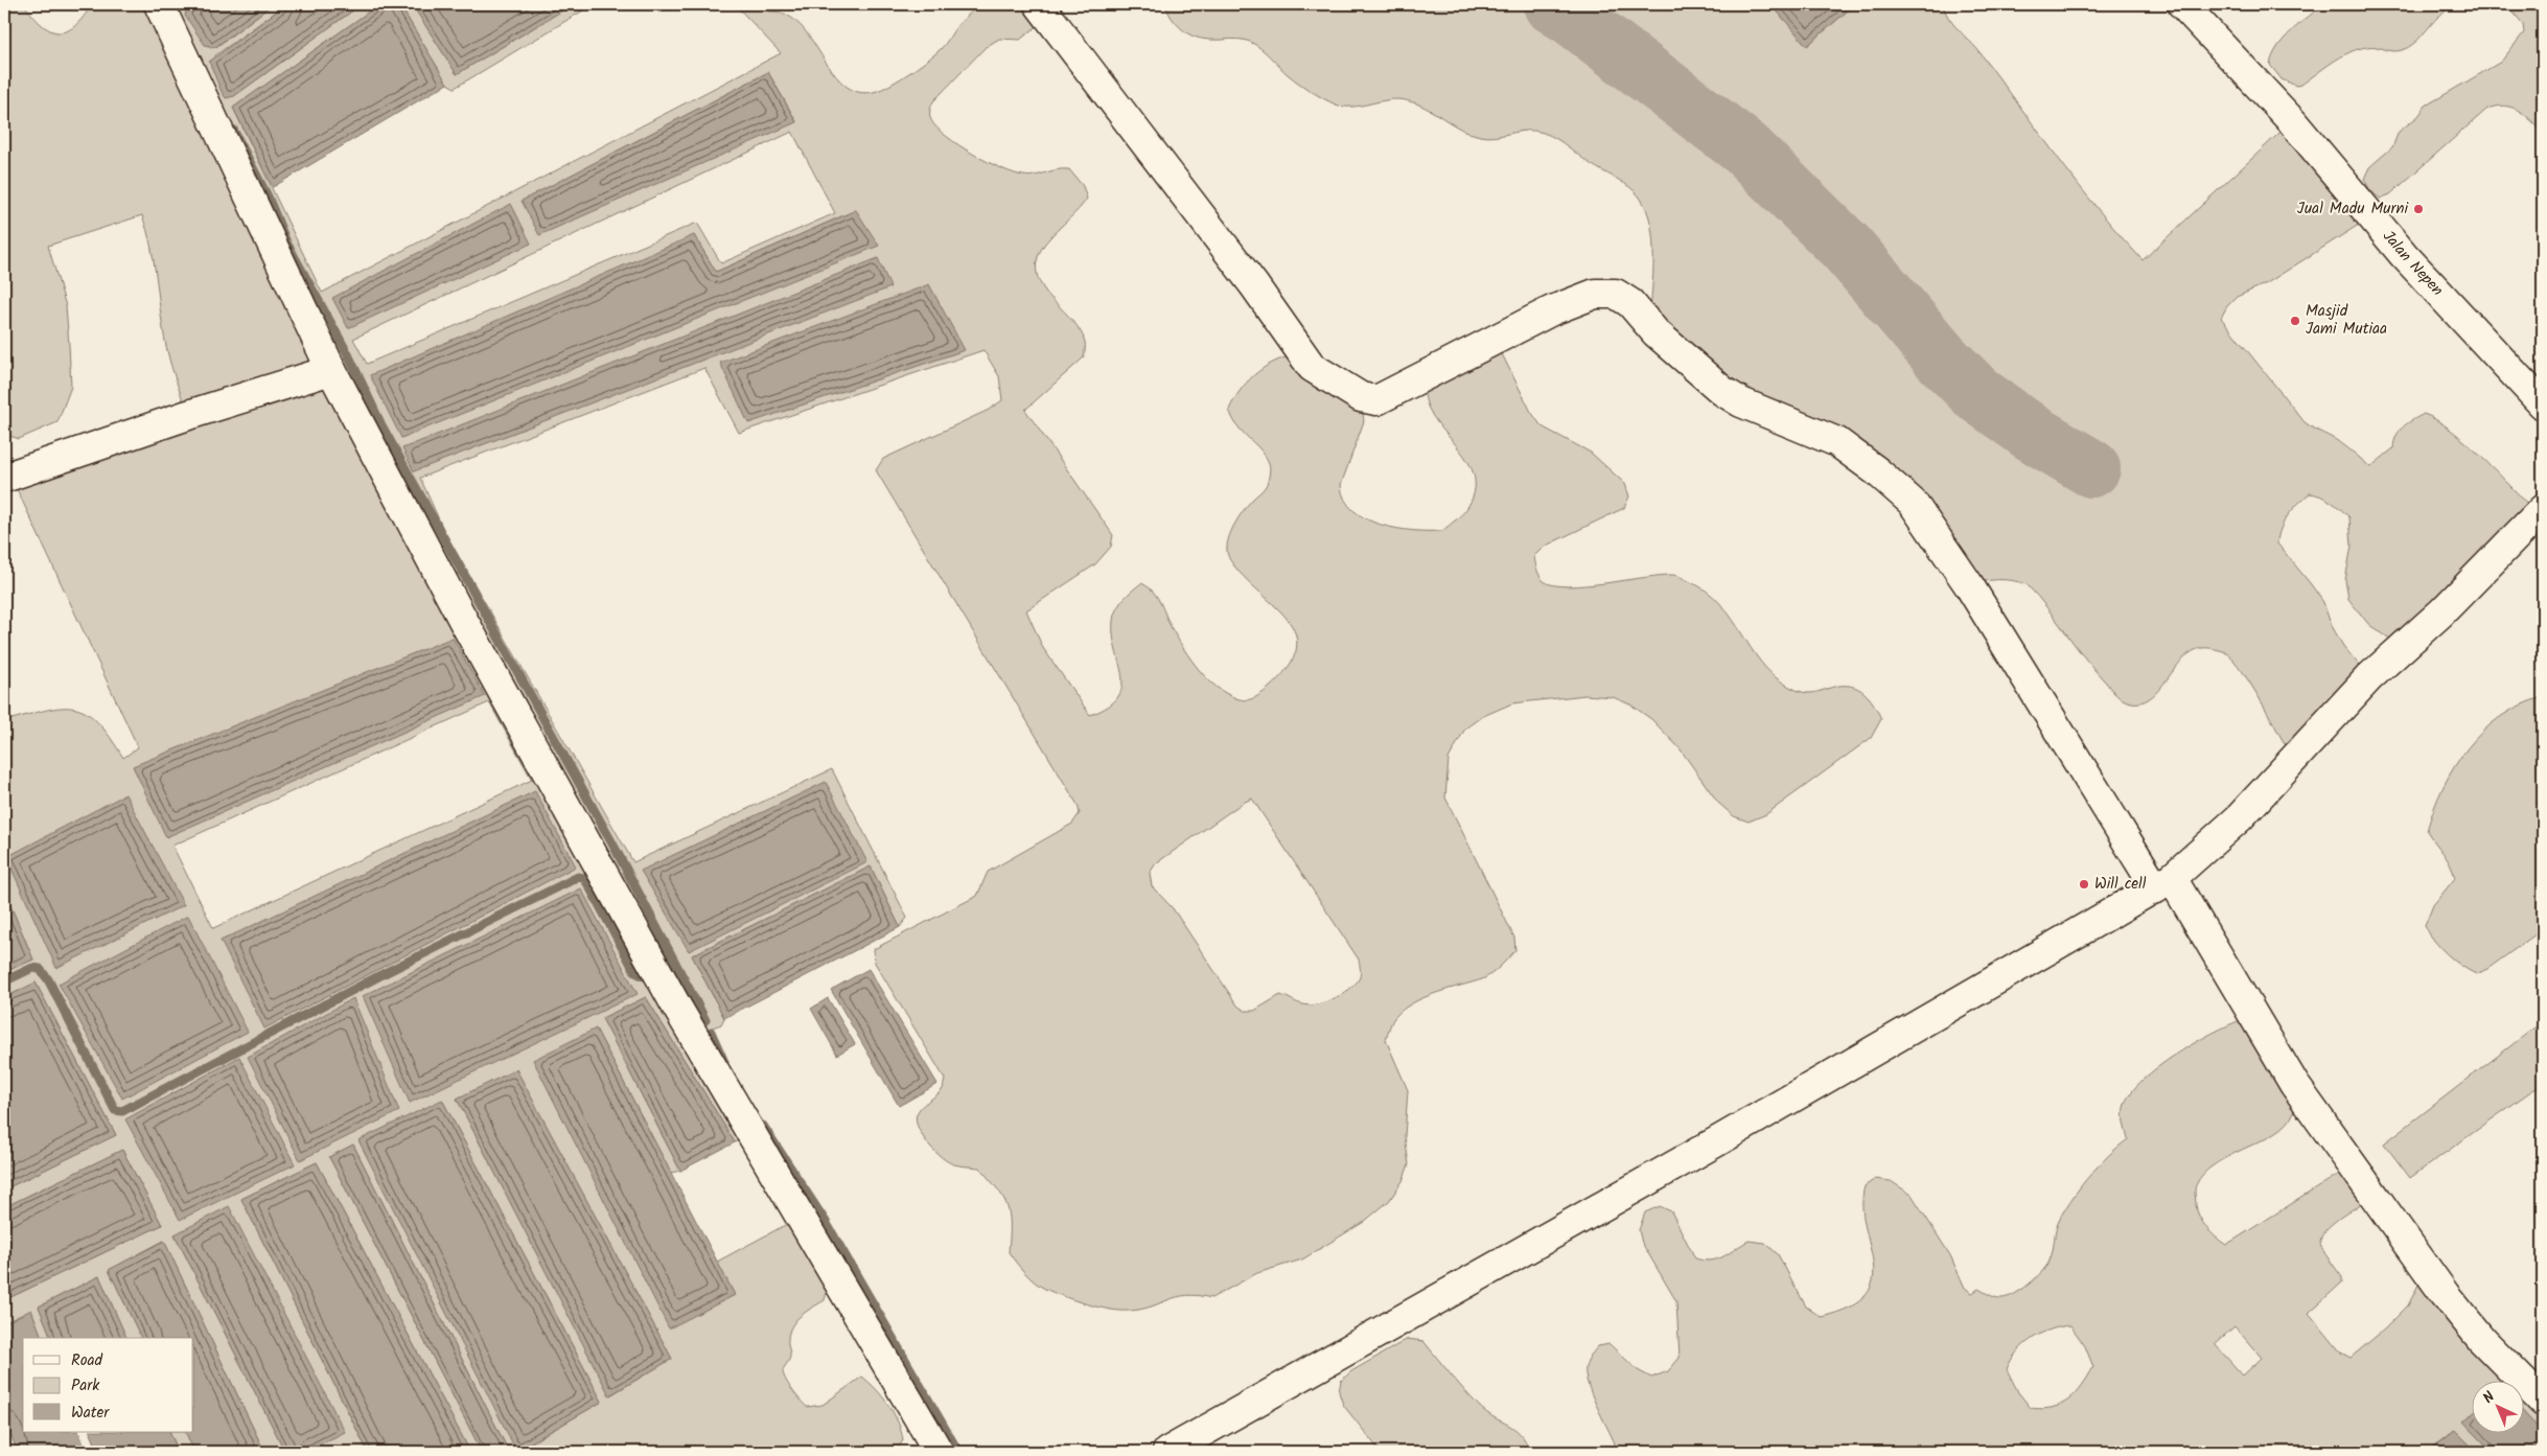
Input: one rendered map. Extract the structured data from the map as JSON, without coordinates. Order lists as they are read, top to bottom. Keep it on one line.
{"streets":{"street":["Jalan Nepen"]},"places":["Jual Madu Murni","Masjid Jami Mutiaa","Will cell"],"legend":["Road","Park","Water"],"north":"top left"}
